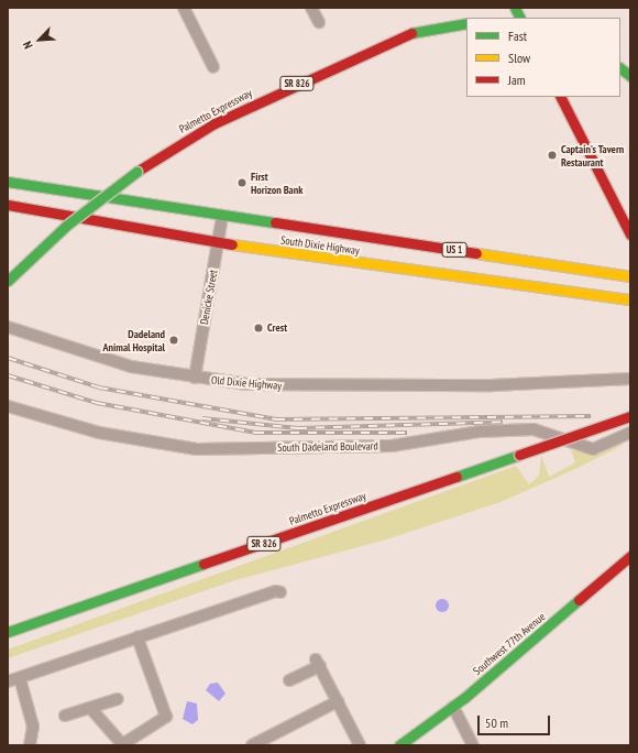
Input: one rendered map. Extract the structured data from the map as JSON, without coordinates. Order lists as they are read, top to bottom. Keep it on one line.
{"streets":{"main road":["SR 826","Palmetto Expressway","South Dixie Highway","US 1","Southwest 77th Avenue"],"street":["Denicke Street","Old Dixie Highway","South Dadeland Boulevard"]},"crossings":[["South Dixie Highway","Denicke Street"],["Denicke Street","Old Dixie Highway"]],"places":["Captain's Tavern Restaurant","First Horizon Bank","Crest","Dadeland Animal Hospital"],"legend":["Fast","Slow","Jam"],"scale_bar":"50 m","north":"bottom left"}
